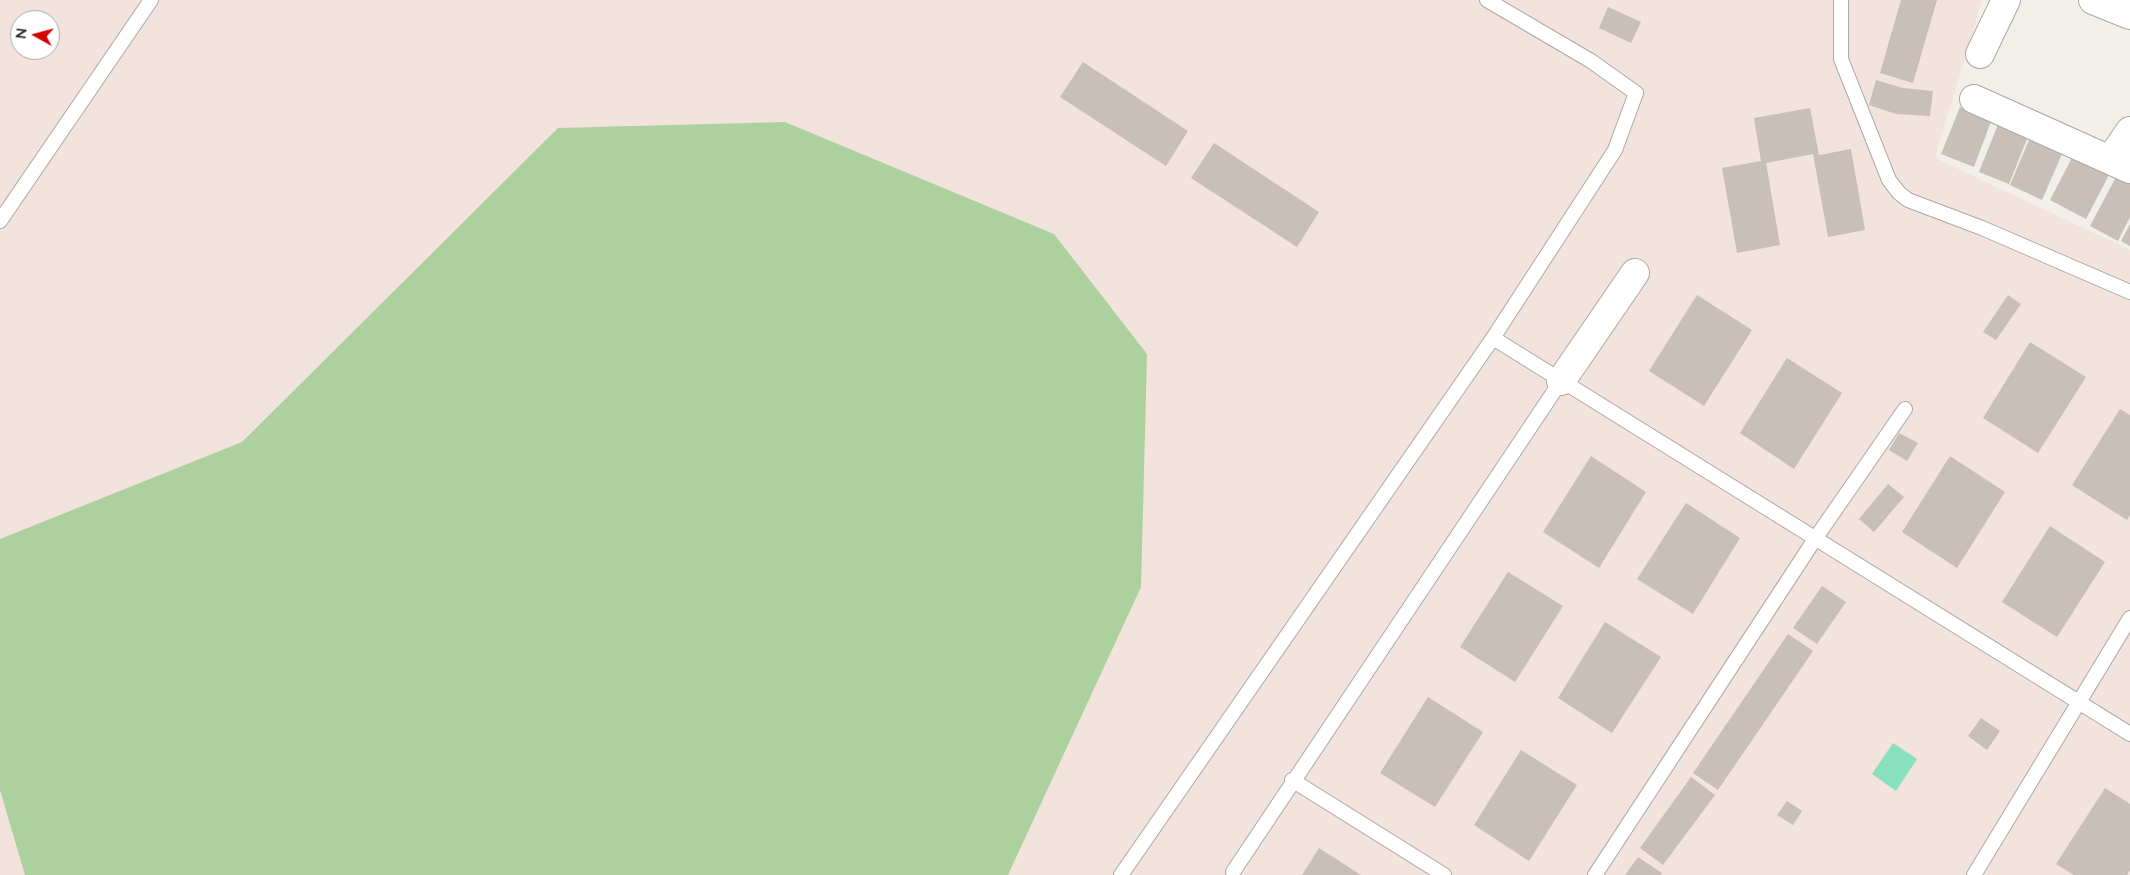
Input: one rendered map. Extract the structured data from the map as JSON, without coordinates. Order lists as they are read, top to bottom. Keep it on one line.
{"north":"left"}
